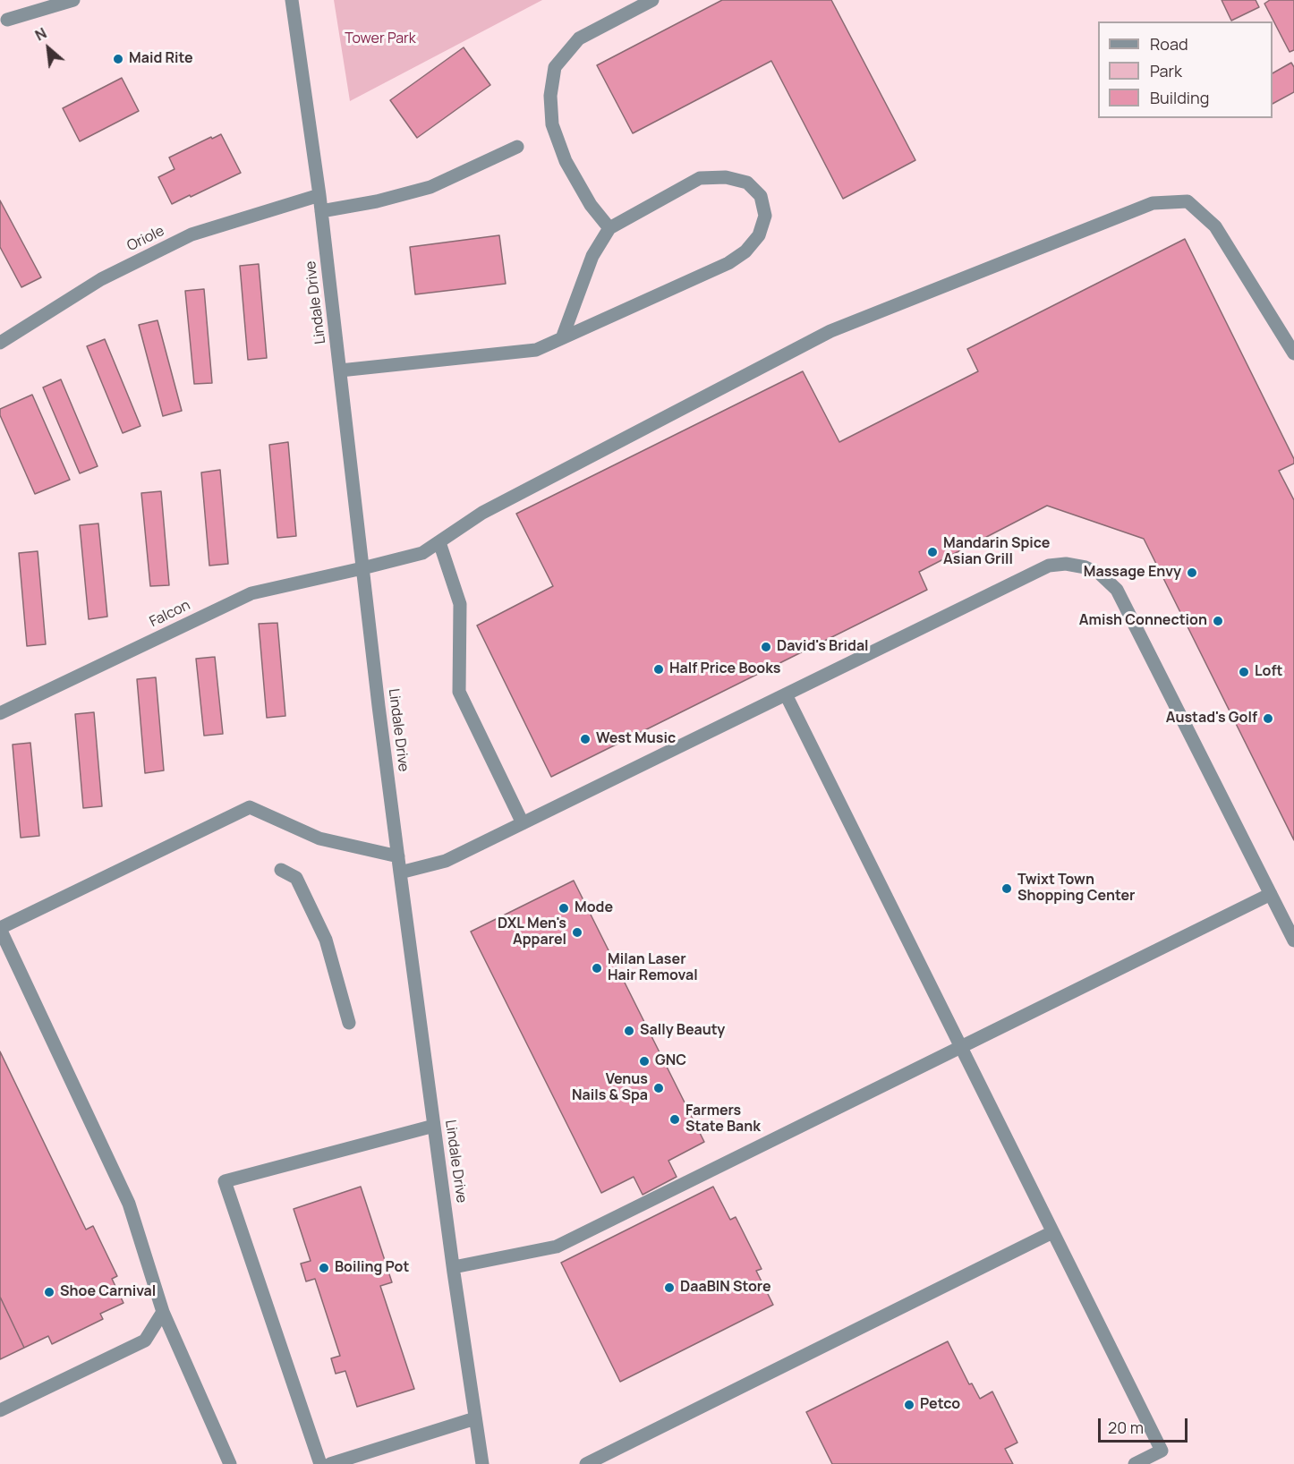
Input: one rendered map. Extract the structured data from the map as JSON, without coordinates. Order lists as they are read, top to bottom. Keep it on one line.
{"streets":{"street":["Oriole","Lindale Drive","Falcon"]},"crossings":[["Oriole","Lindale Drive"],["Lindale Drive","Falcon"]],"parks":["Tower Park"],"places":["Maid Rite","Mandarin Spice Asian Grill","Massage Envy","Amish Connection","David's Bridal","Half Price Books","Loft","Austad's Golf","West Music","Twixt Town Shopping Center","Mode","DXL Men's Apparel","Milan Laser Hair Removal","Sally Beauty","GNC","Venus Nails & Spa","Farmers State Bank","Boiling Pot","DaaBIN Store","Shoe Carnival","Petco"],"legend":["Road","Park","Building"],"scale_bar":"20 m","north":"top left"}
